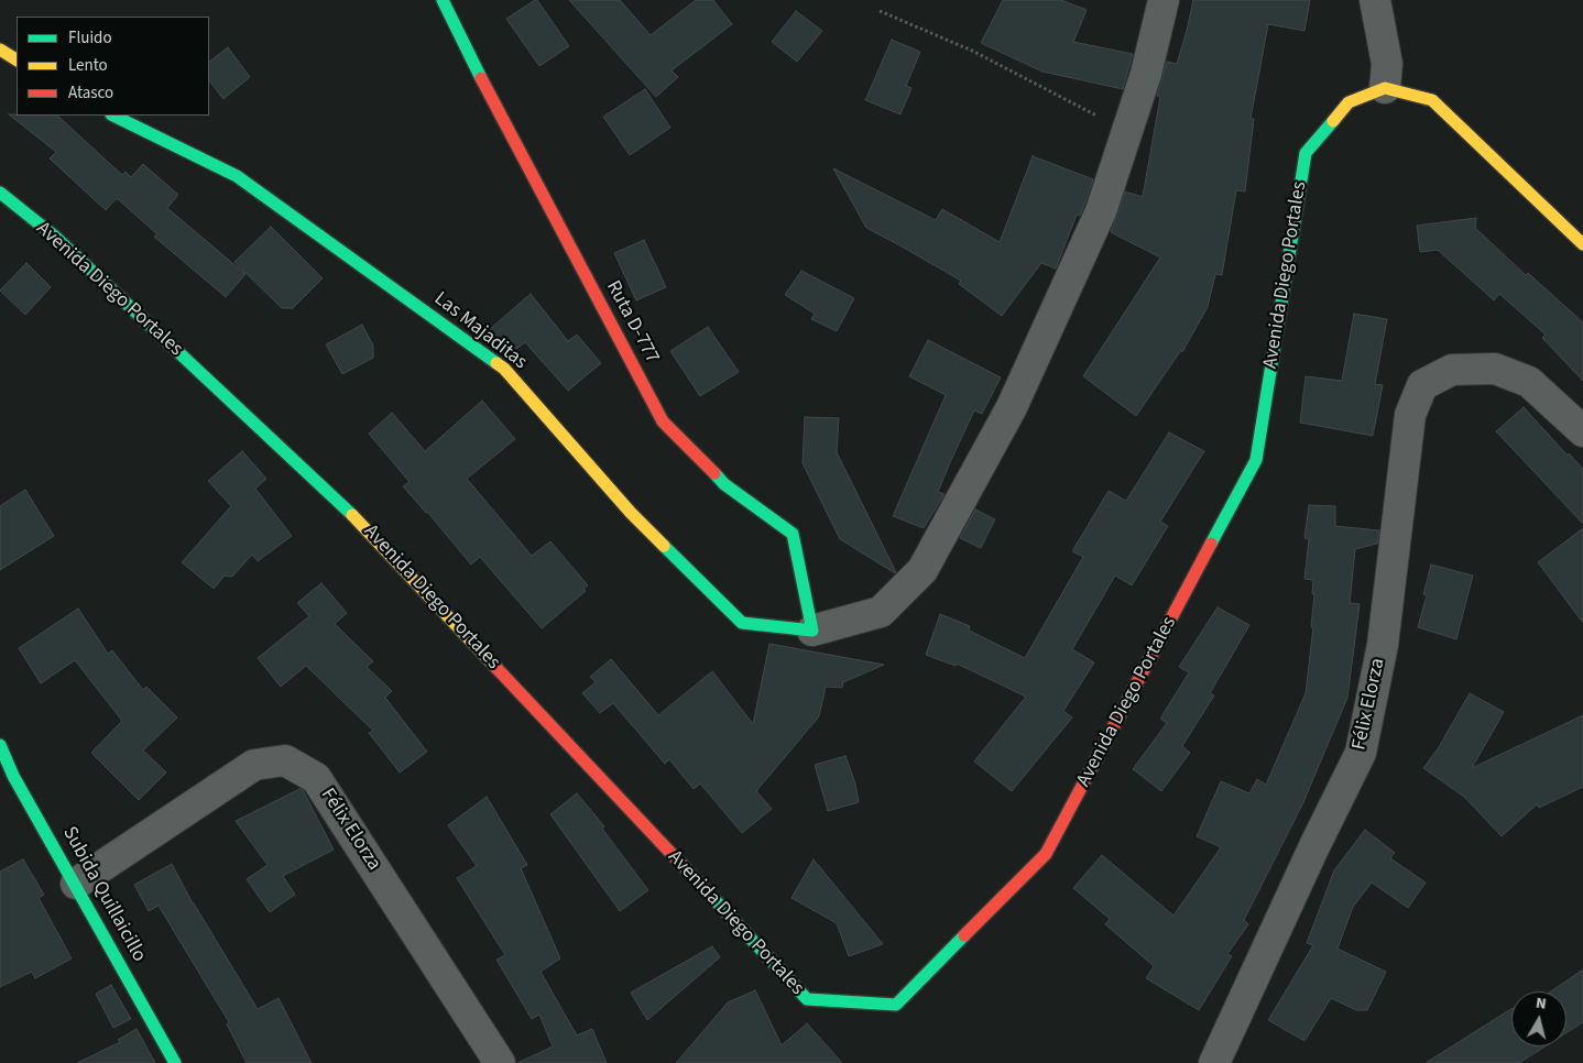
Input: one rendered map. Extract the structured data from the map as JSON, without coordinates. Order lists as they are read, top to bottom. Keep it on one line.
{"streets":{"street":["Avenida Diego Portales","Ruta D-777","Las Majaditas","Félix Elorza","Subida Quillaicillo"]},"crossings":[["Ruta D-777","Las Majaditas"],["Félix Elorza","Subida Quillaicillo"]],"legend":["Fluido","Lento","Atasco"],"north":"top"}
